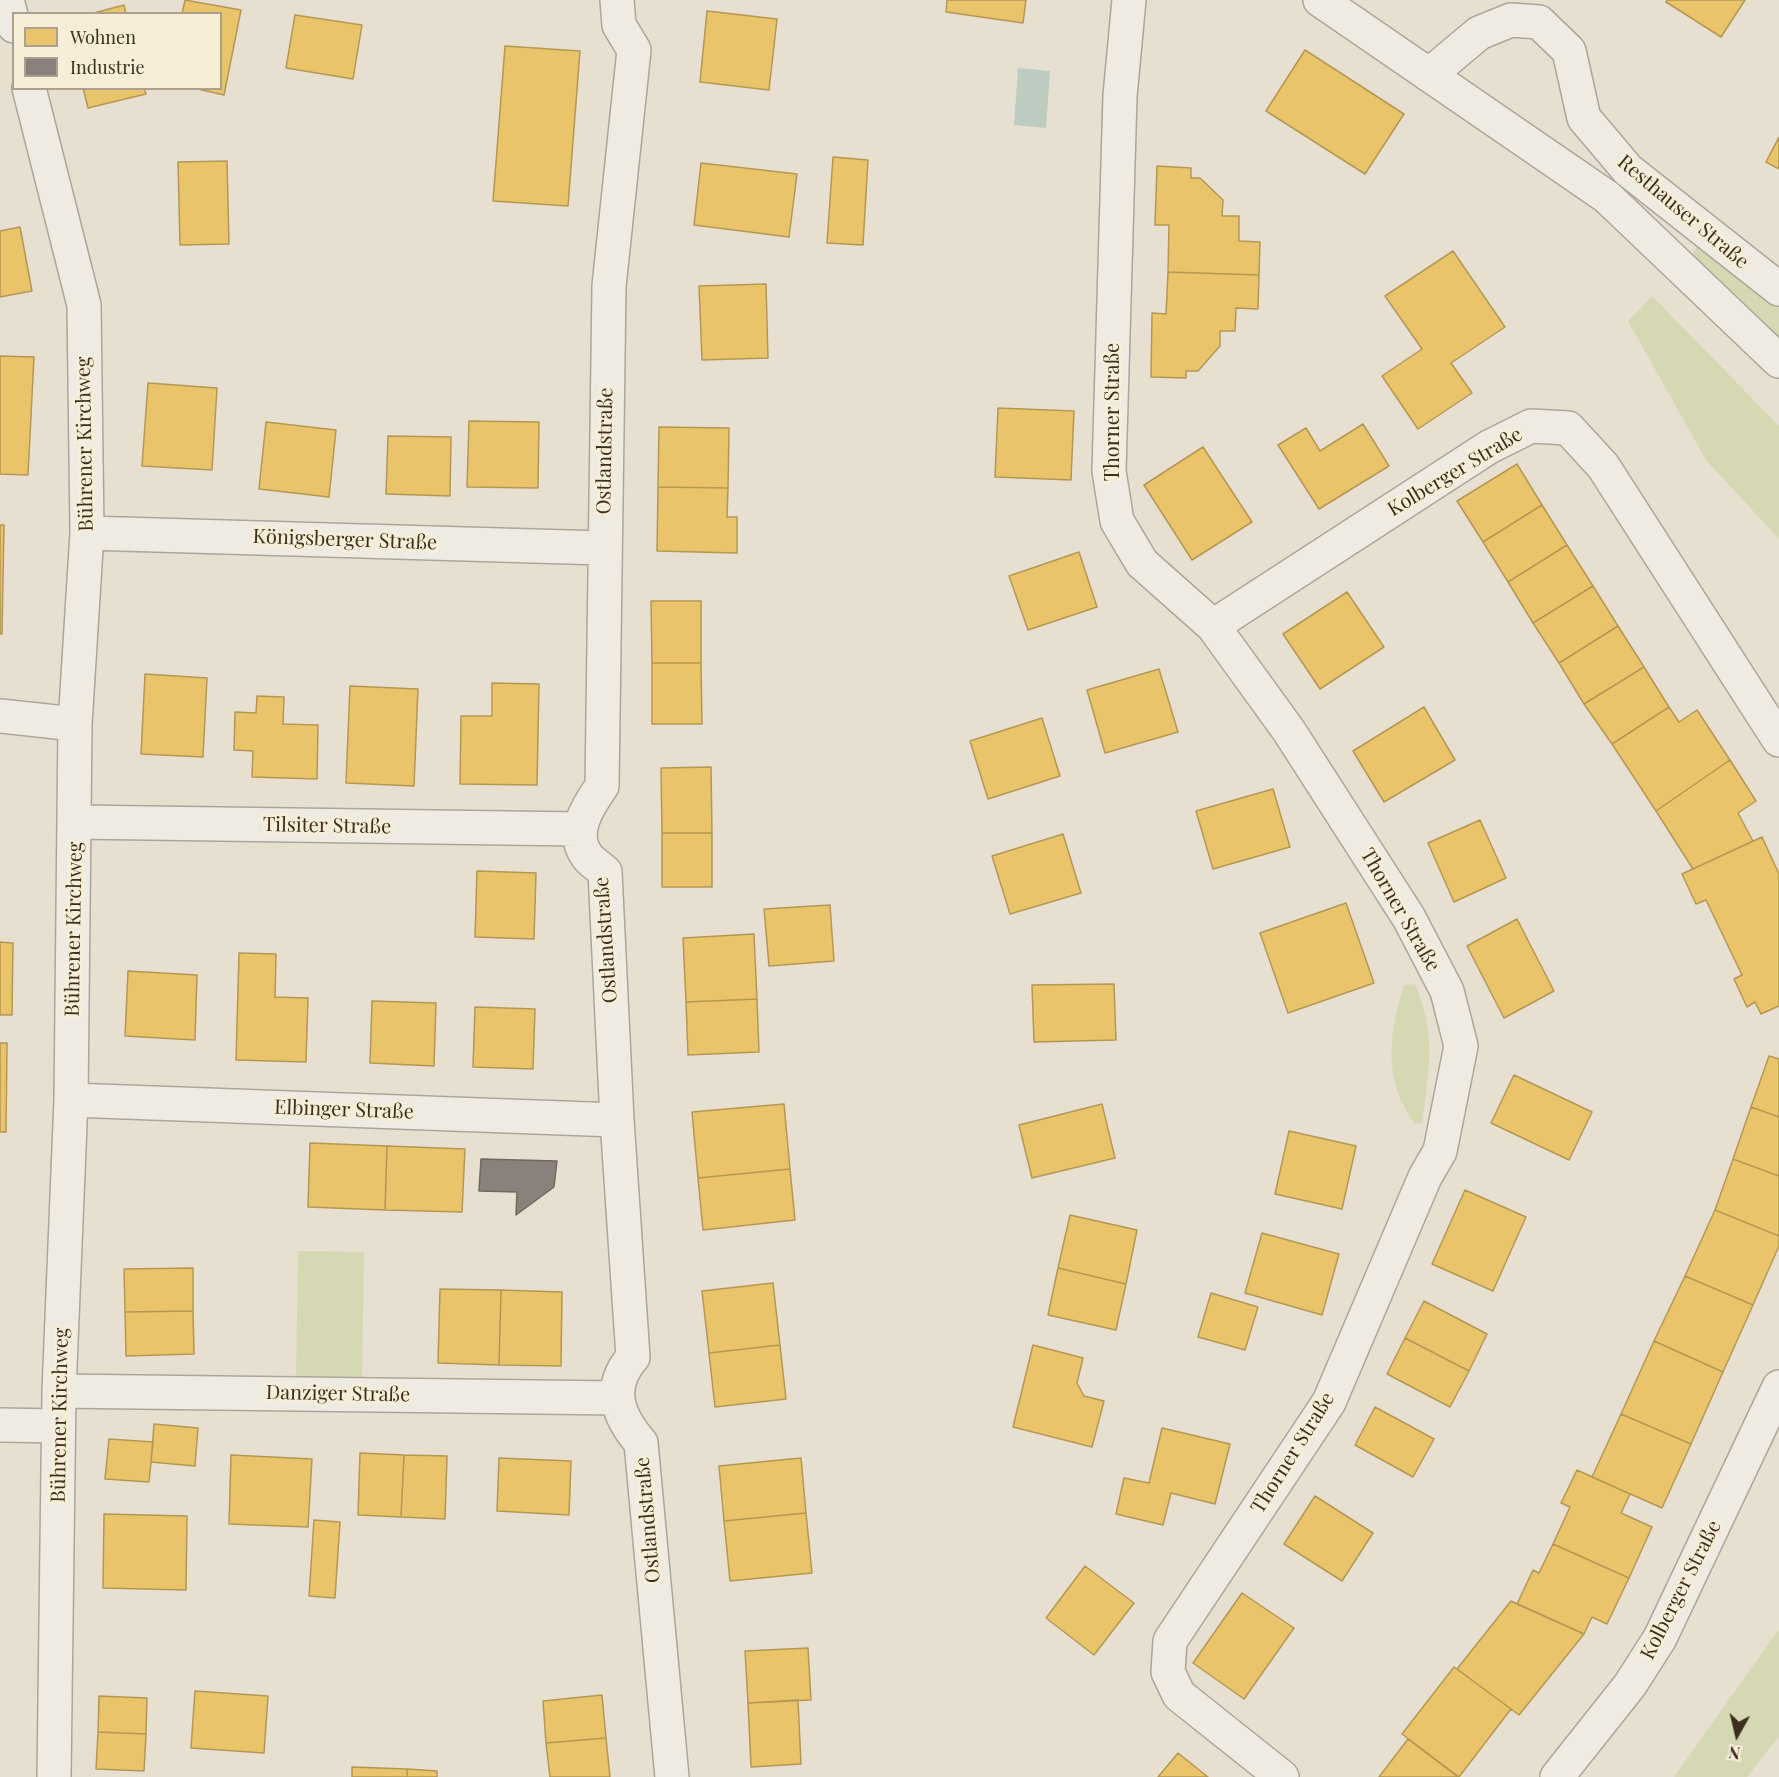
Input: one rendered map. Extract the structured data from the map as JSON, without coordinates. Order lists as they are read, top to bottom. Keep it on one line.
{"streets":{"street":["Resthauser Straße","Thorner Straße","Bührener Kirchweg","Ostlandstraße","Kolberger Straße","Königsberger Straße","Tilsiter Straße","Elbinger Straße","Danziger Straße"]},"crossings":[["Thorner Straße","Kolberger Straße"],["Bührener Kirchweg","Königsberger Straße"],["Bührener Kirchweg","Tilsiter Straße"],["Bührener Kirchweg","Elbinger Straße"],["Bührener Kirchweg","Danziger Straße"],["Ostlandstraße","Königsberger Straße"],["Ostlandstraße","Tilsiter Straße"],["Ostlandstraße","Elbinger Straße"],["Ostlandstraße","Danziger Straße"]],"legend":["Wohnen","Industrie"],"north":"bottom"}
